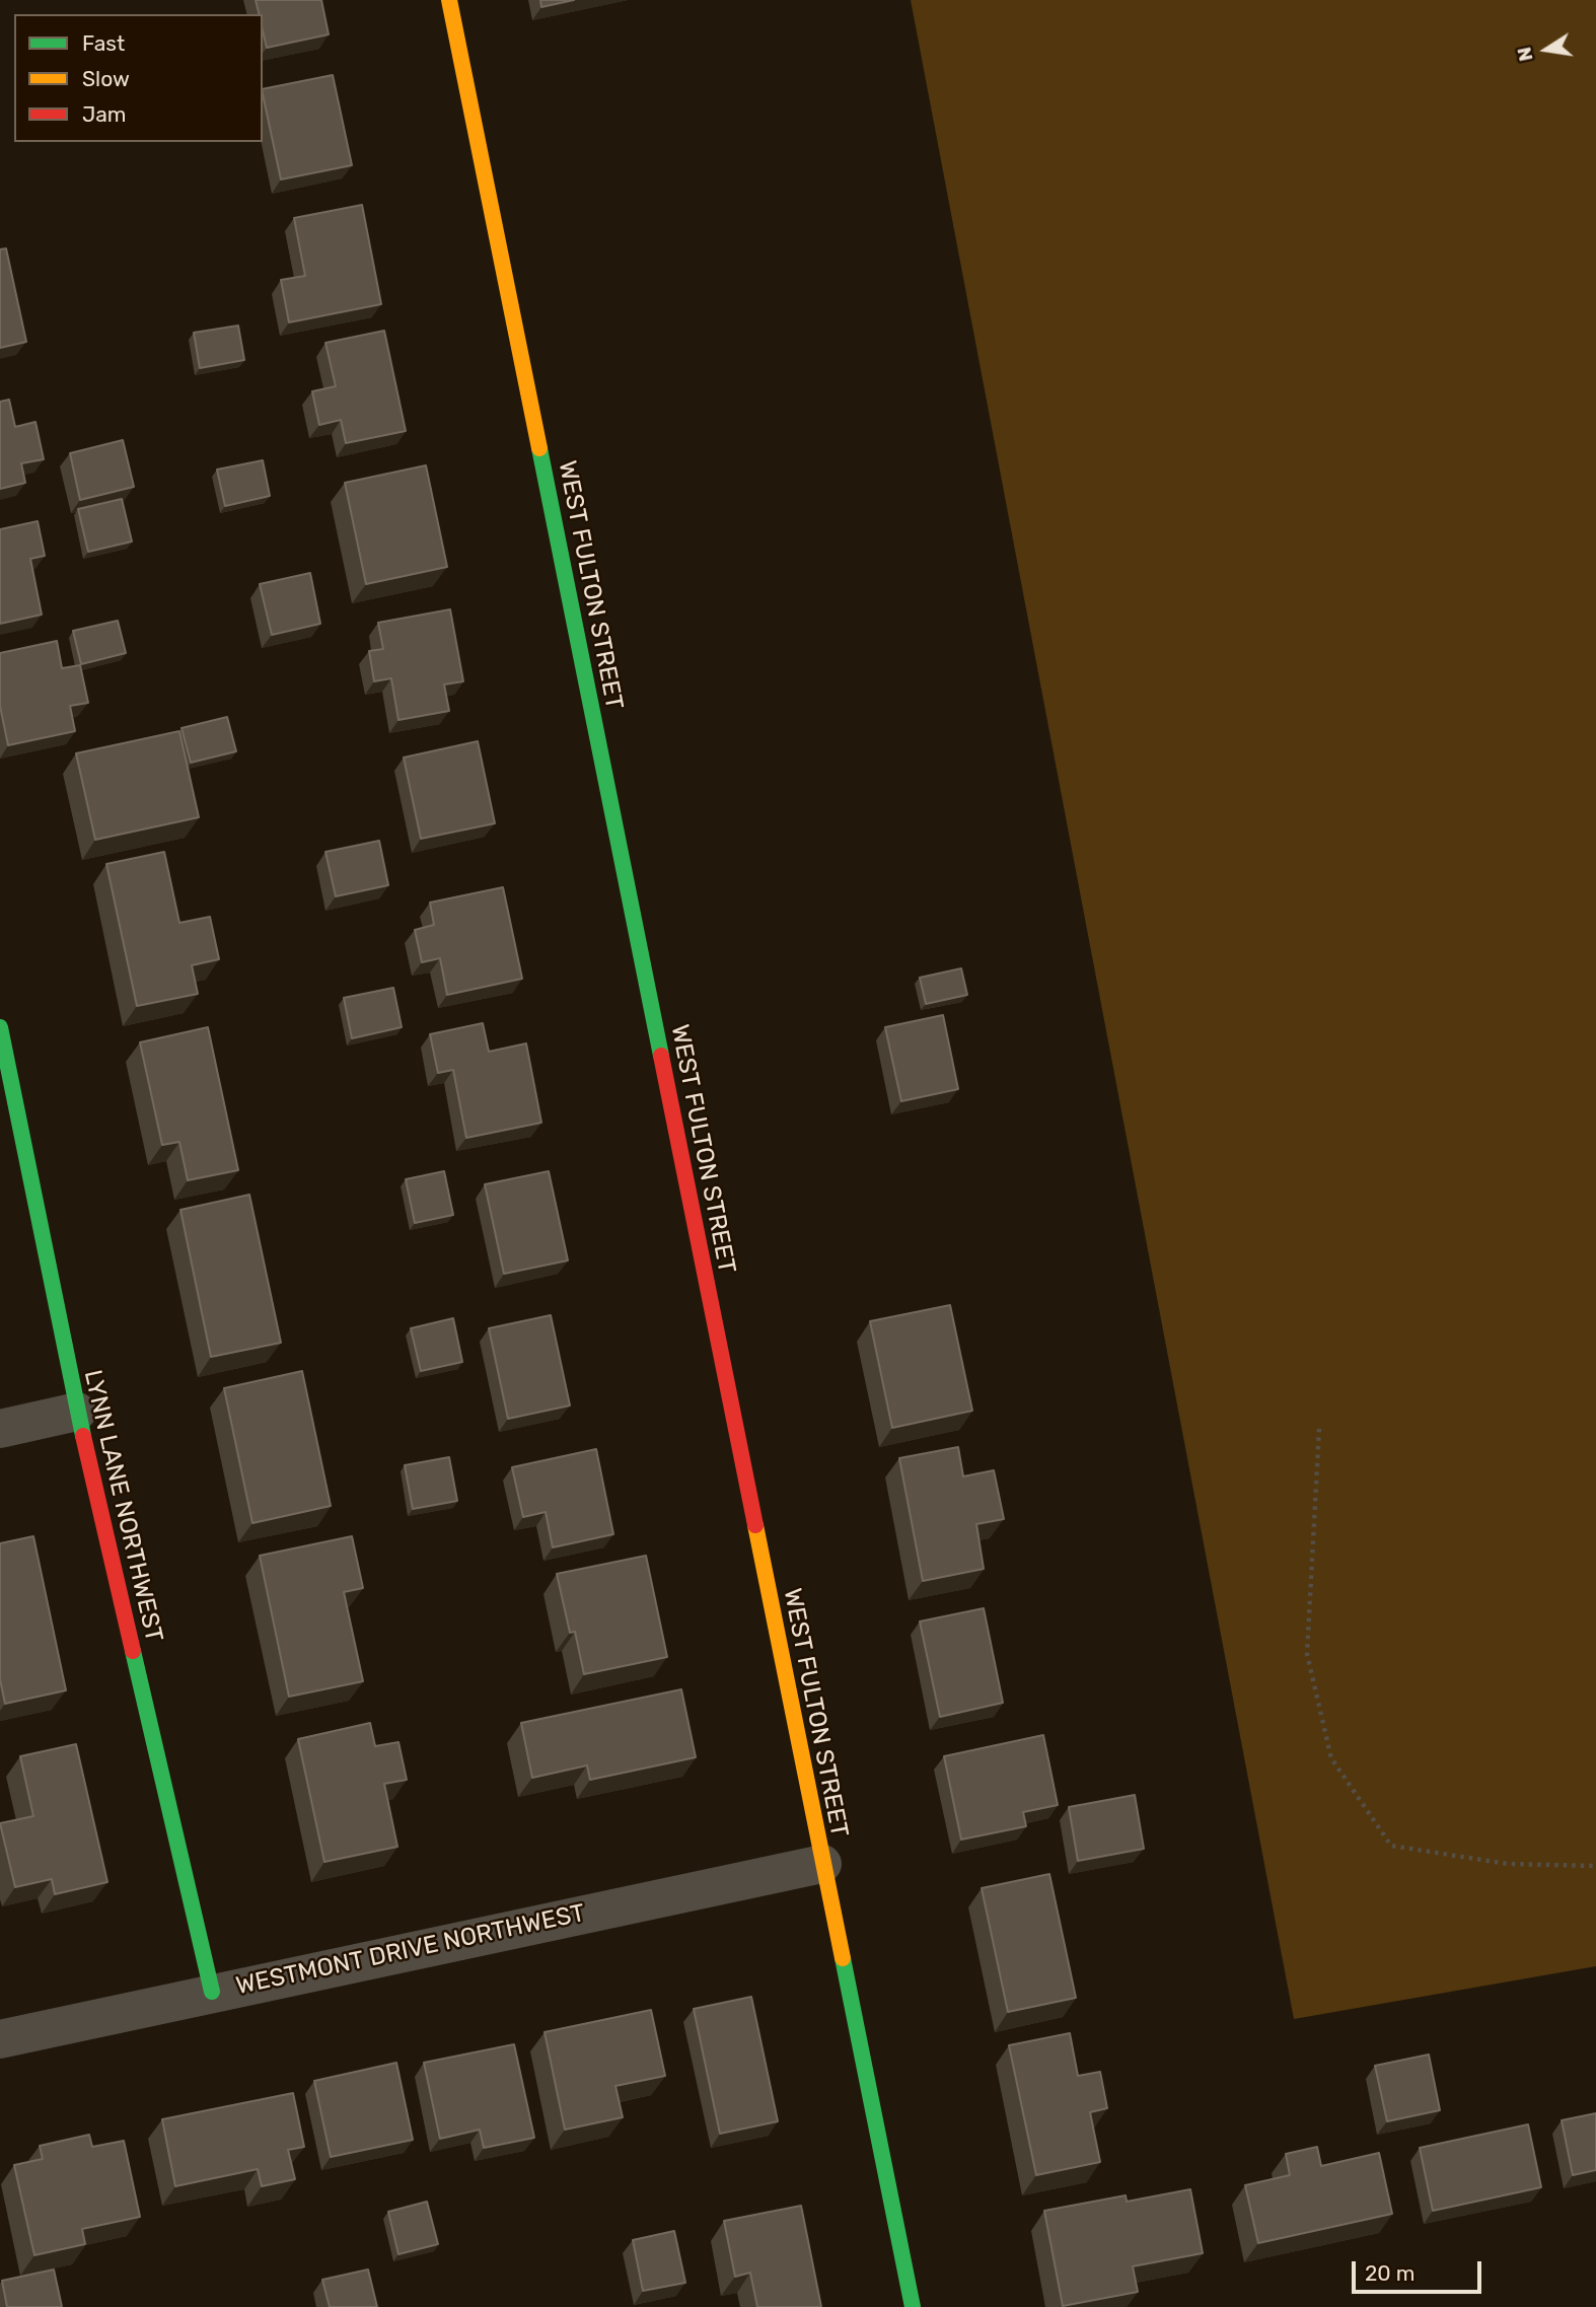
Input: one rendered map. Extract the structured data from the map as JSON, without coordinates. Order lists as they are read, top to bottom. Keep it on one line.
{"streets":{"street":["WEST FULTON STREET","LYNN LANE NORTHWEST","WESTMONT DRIVE NORTHWEST"]},"crossings":[["WEST FULTON STREET","WESTMONT DRIVE NORTHWEST"],["LYNN LANE NORTHWEST","WESTMONT DRIVE NORTHWEST"]],"legend":["Fast","Slow","Jam"],"scale_bar":"20 m","north":"left"}
